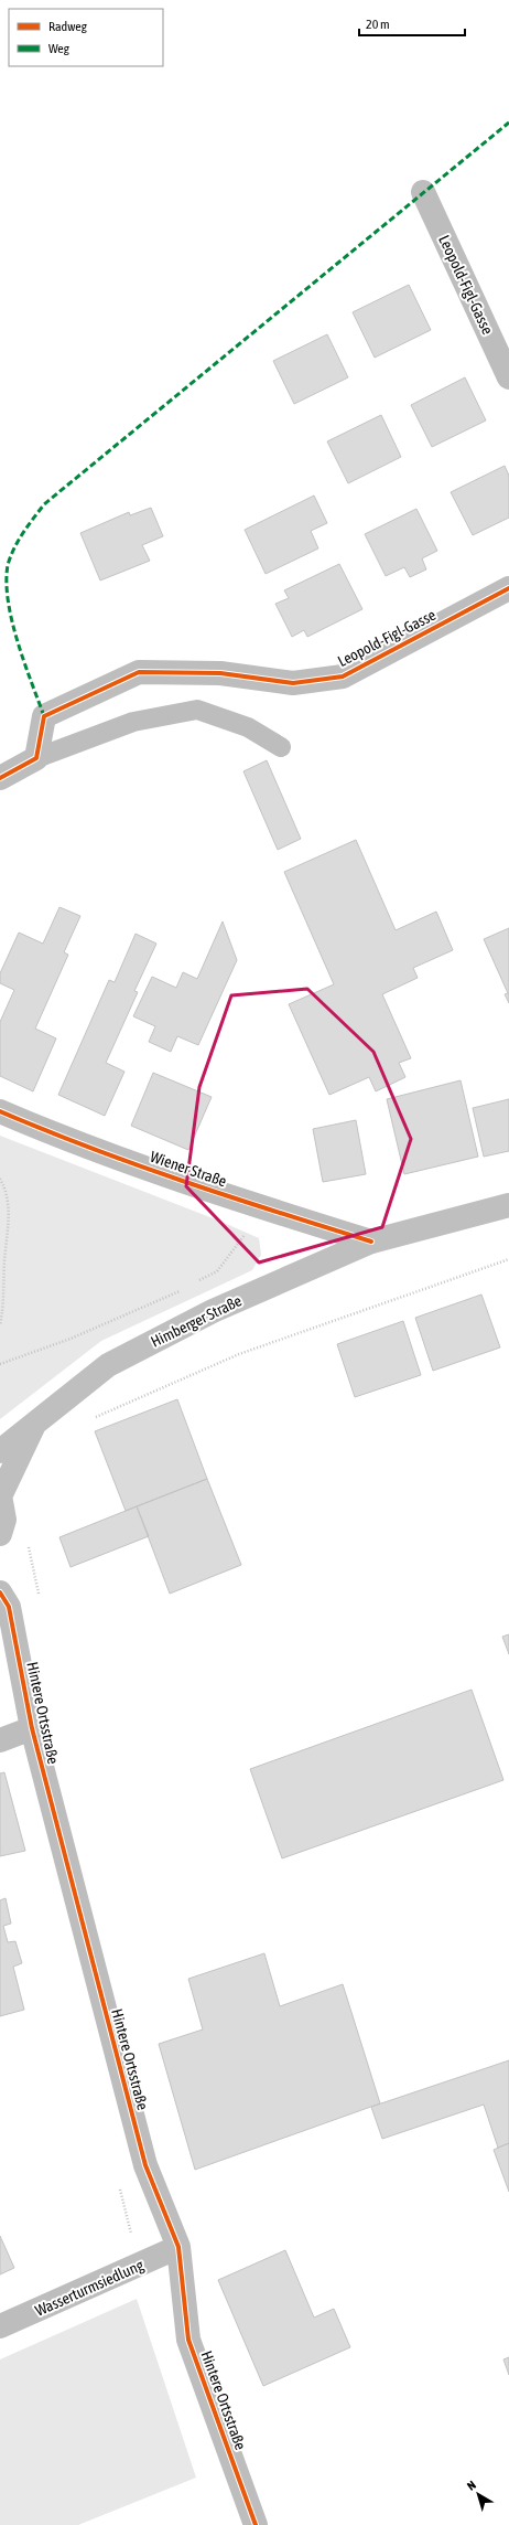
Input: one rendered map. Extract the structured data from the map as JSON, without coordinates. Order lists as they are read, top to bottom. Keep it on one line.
{"streets":{"main road":["Himberger Straße"],"street":["Leopold-Figl-Gasse","Wiener Straße","Hintere Ortsstraße","Wasserturmsiedlung"]},"crossings":[["Wiener Straße","Himberger Straße"],["Hintere Ortsstraße","Wasserturmsiedlung"]],"legend":["Radweg","Weg"],"scale_bar":"20 m","north":"top left"}
